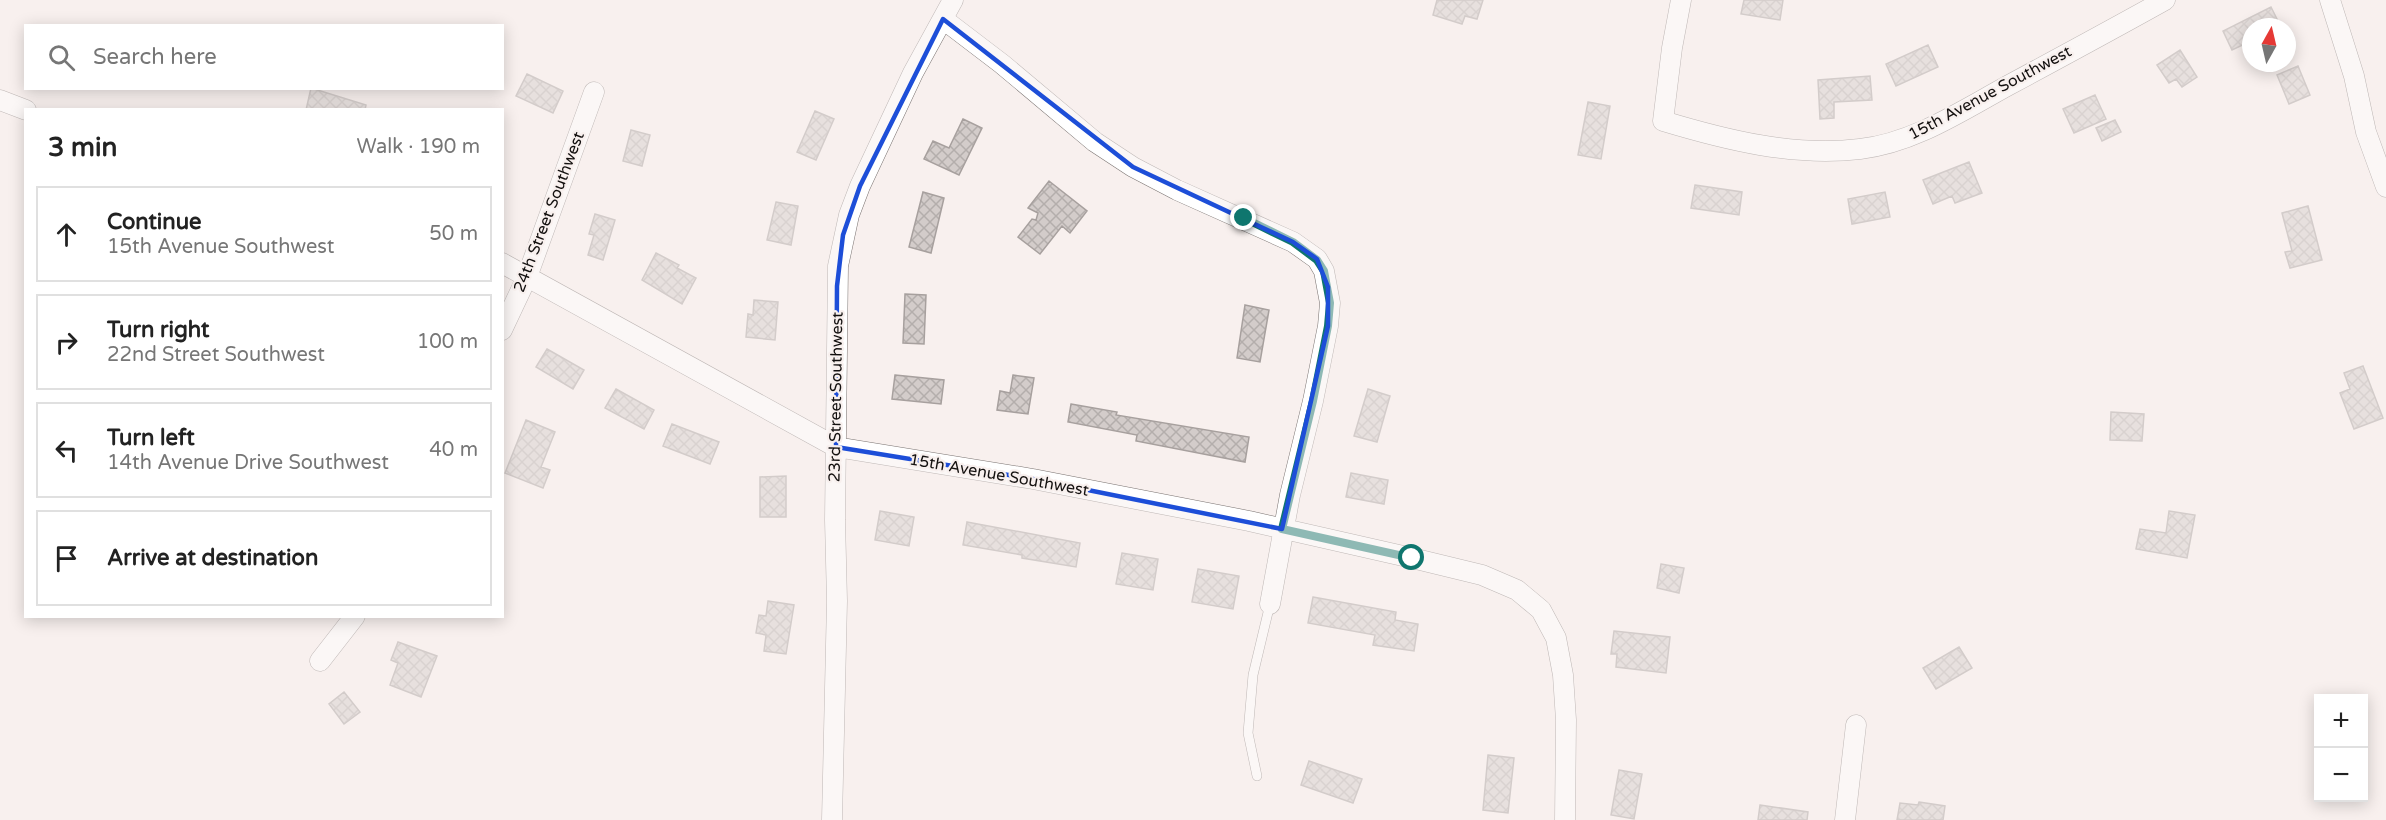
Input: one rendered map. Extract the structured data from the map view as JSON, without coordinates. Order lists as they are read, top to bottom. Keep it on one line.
{"streets":{"street":["15th Avenue Southwest","24th Street Southwest","23rd Street Southwest"]},"crossings":[["15th Avenue Southwest","24th Street Southwest"],["15th Avenue Southwest","23rd Street Southwest"]],"north":"top","page":{"search":"Search here","heading":["3 min","Walk · 190 m"],"list":[["Continue","15th Avenue Southwest","50 m"],["Turn right","22nd Street Southwest","100 m"],["Turn left","14th Avenue Drive Southwest","40 m"],"Arrive at destination"],"map_buttons":["+","−"]}}
